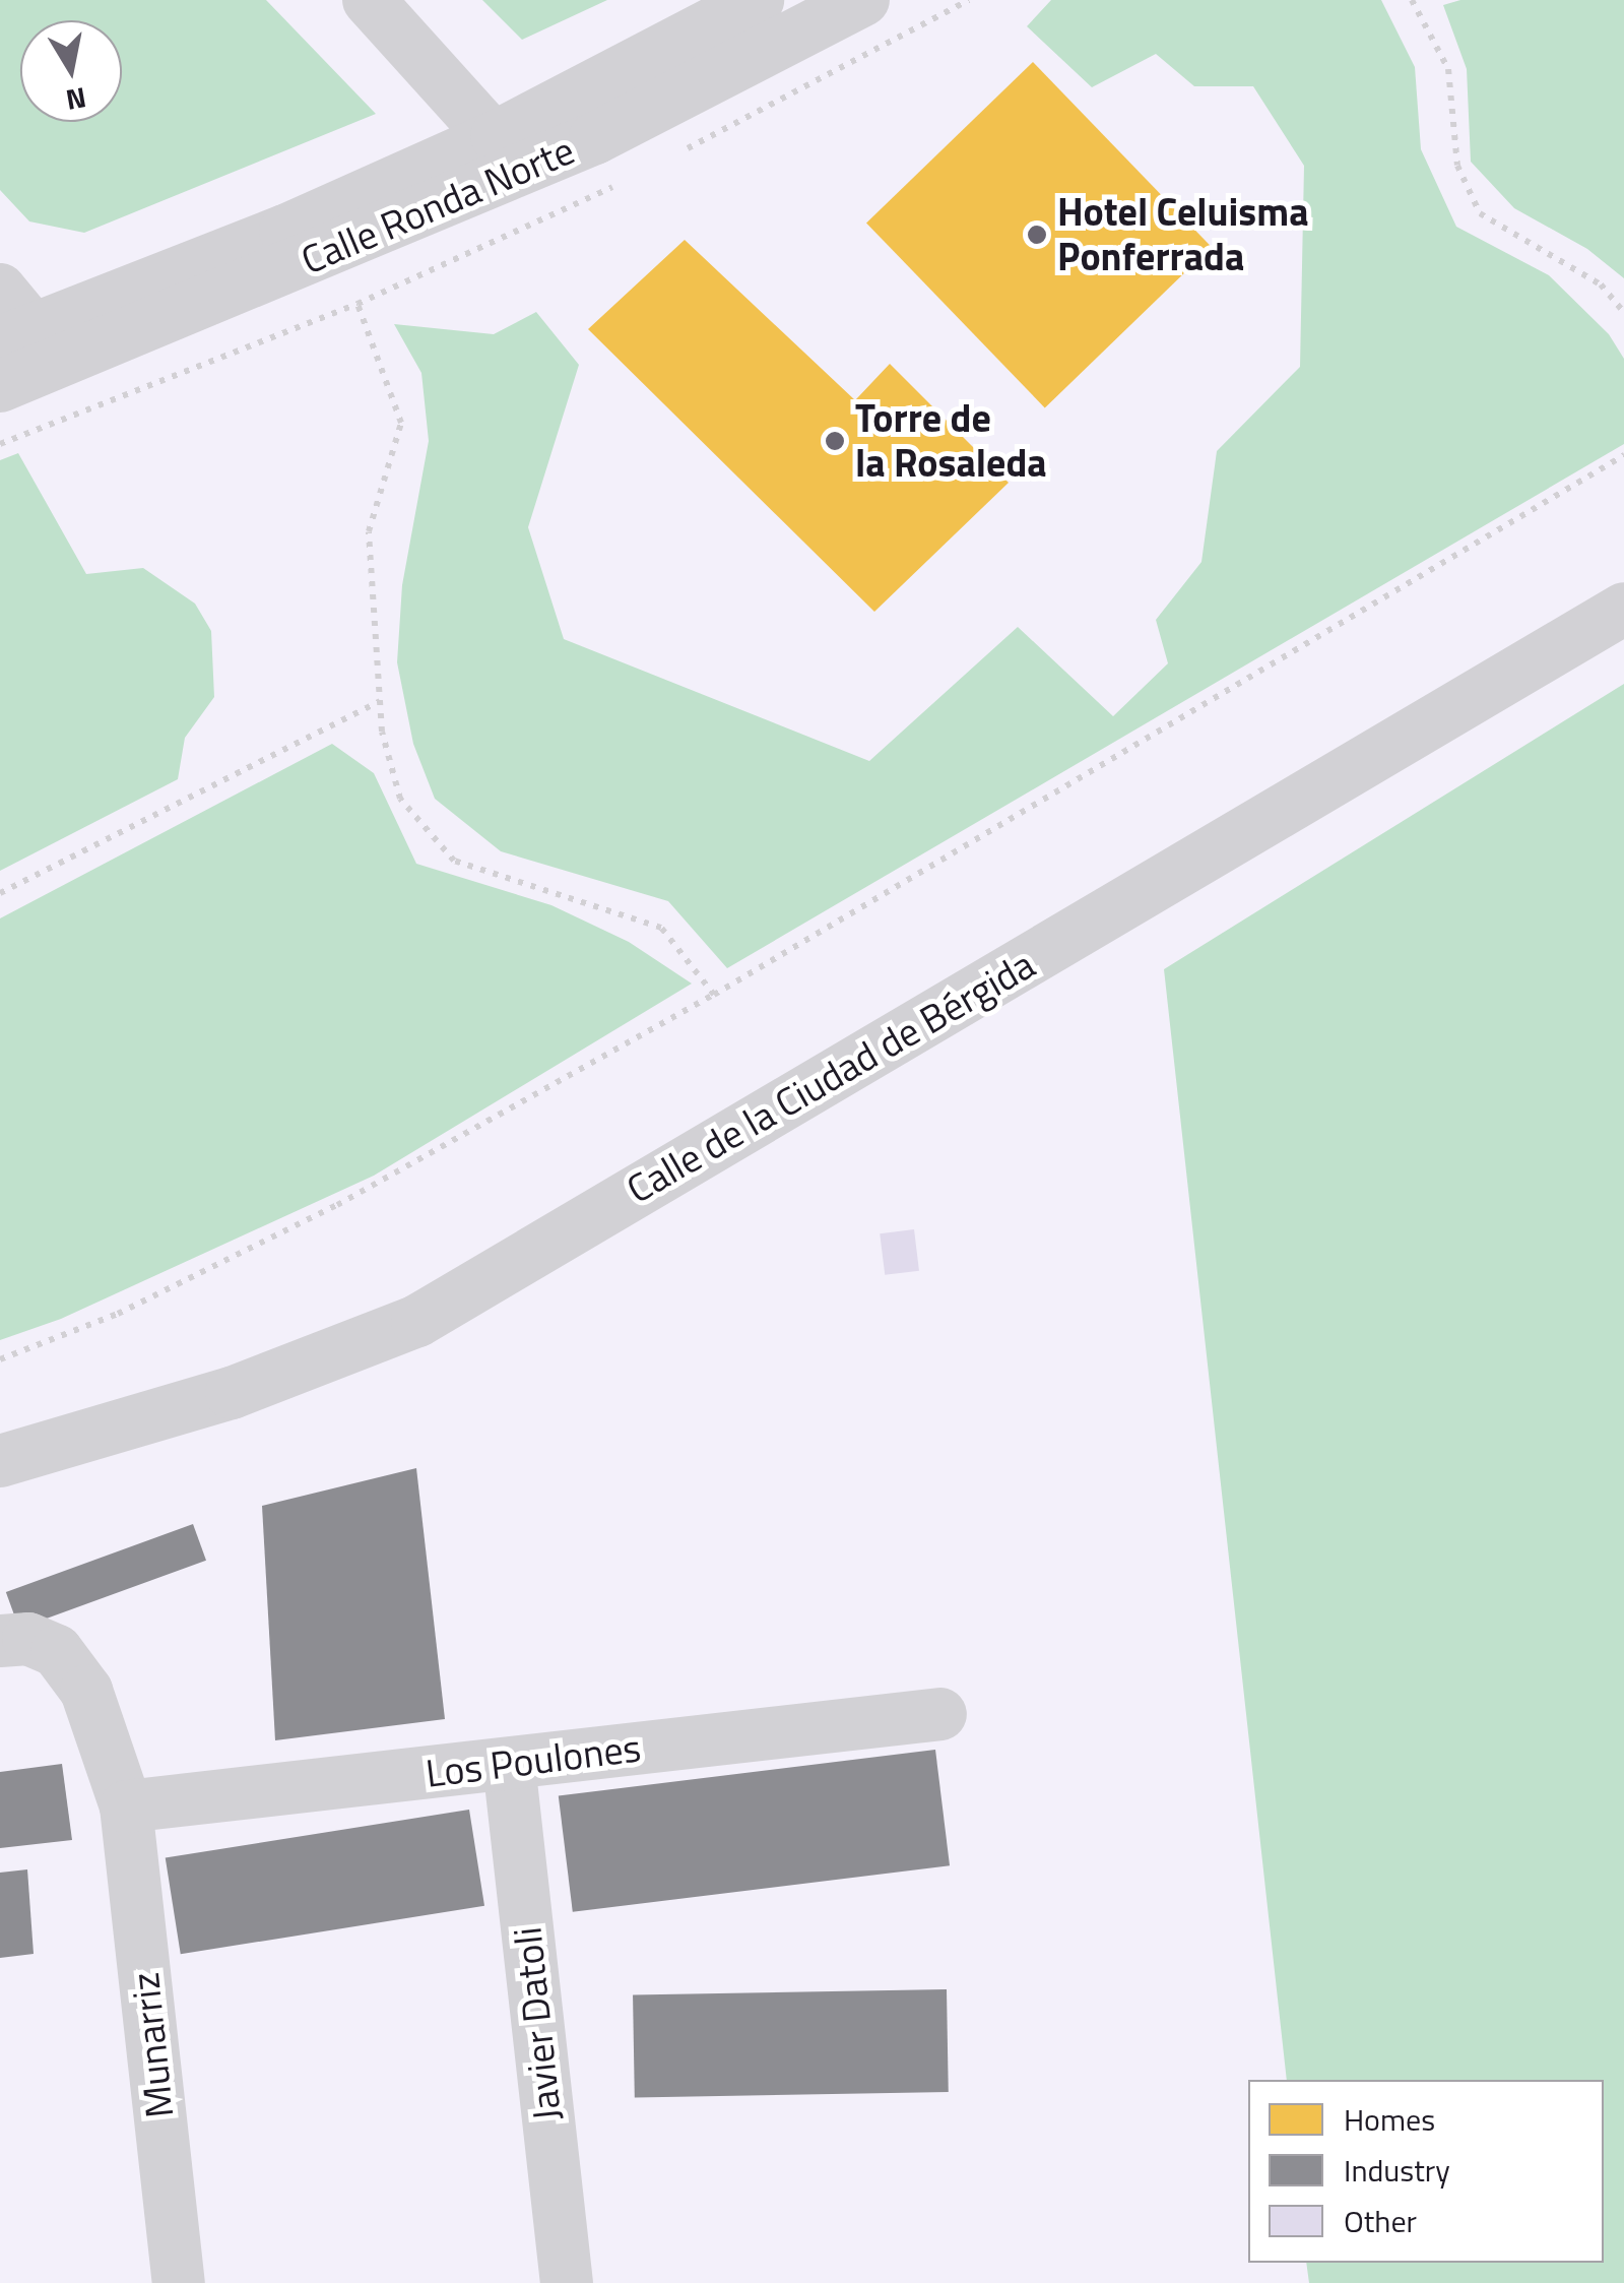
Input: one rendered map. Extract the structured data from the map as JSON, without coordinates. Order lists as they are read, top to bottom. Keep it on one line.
{"streets":{"street":["Calle Ronda Norte","Calle de la Ciudad de Bérgida","Los Poulones","Javier Datoli","Munarriz"]},"crossings":[["Los Poulones","Javier Datoli"],["Los Poulones","Munarriz"]],"places":["Hotel Celuisma Ponferrada","Torre de la Rosaleda"],"legend":["Homes","Industry","Other"],"north":"bottom"}
